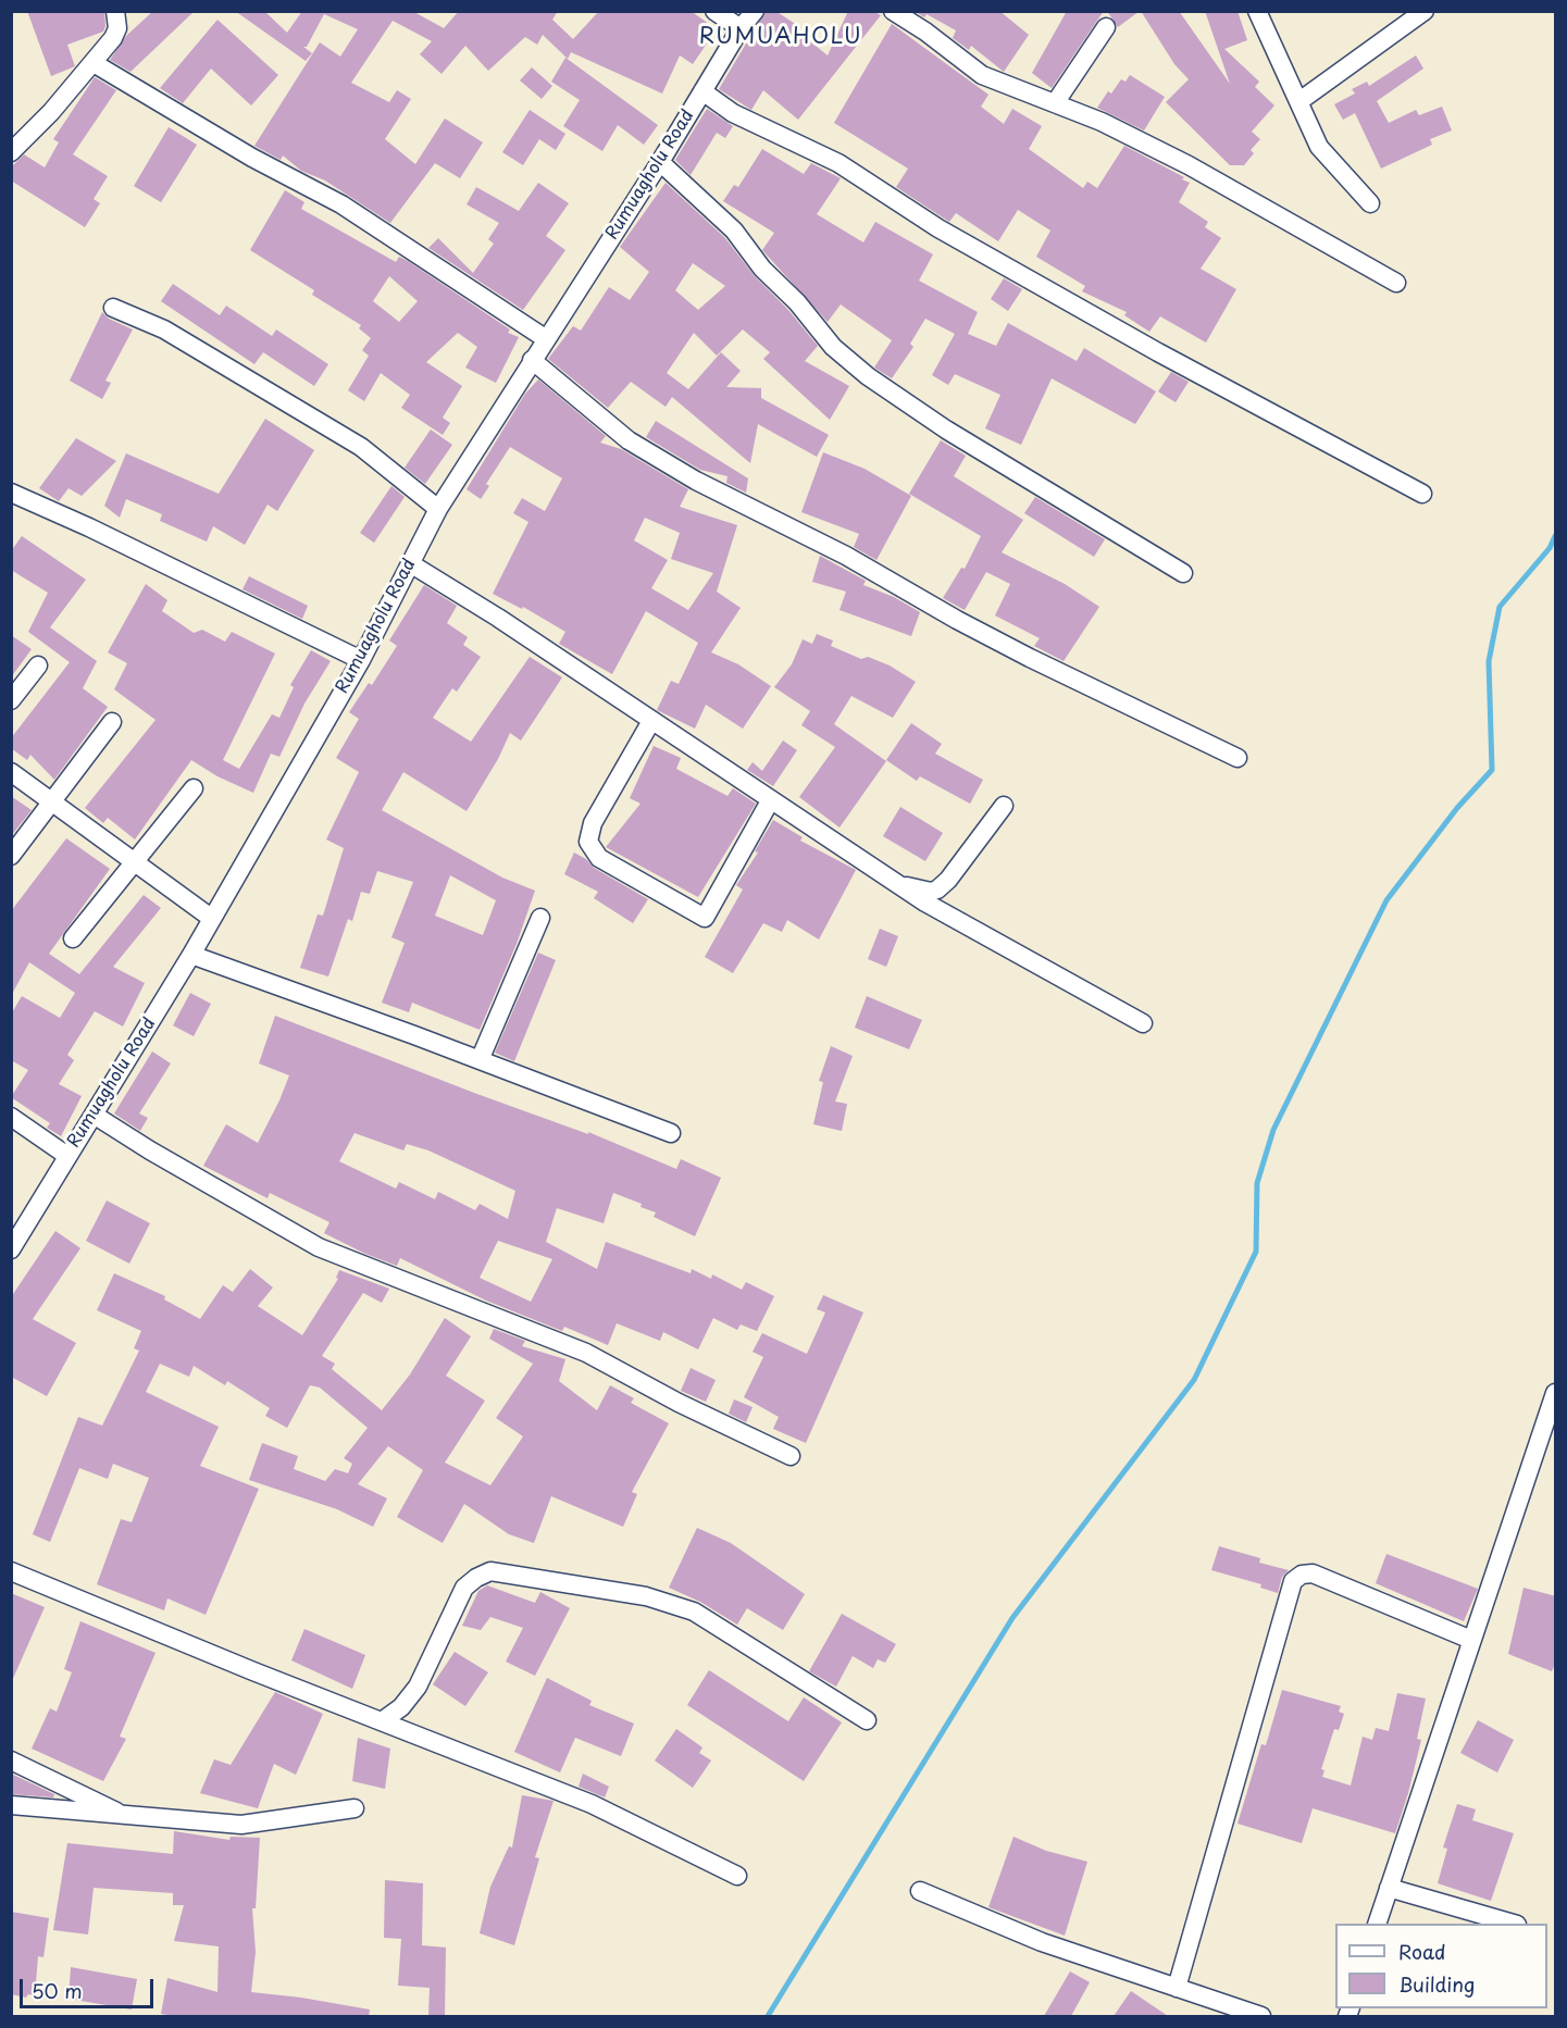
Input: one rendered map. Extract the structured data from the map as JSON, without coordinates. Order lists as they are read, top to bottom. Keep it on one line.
{"streets":{"street":["Rumuagholu Road"]},"districts":["RUMUAHOLU"],"legend":["Road","Building"],"scale_bar":"50 m"}
